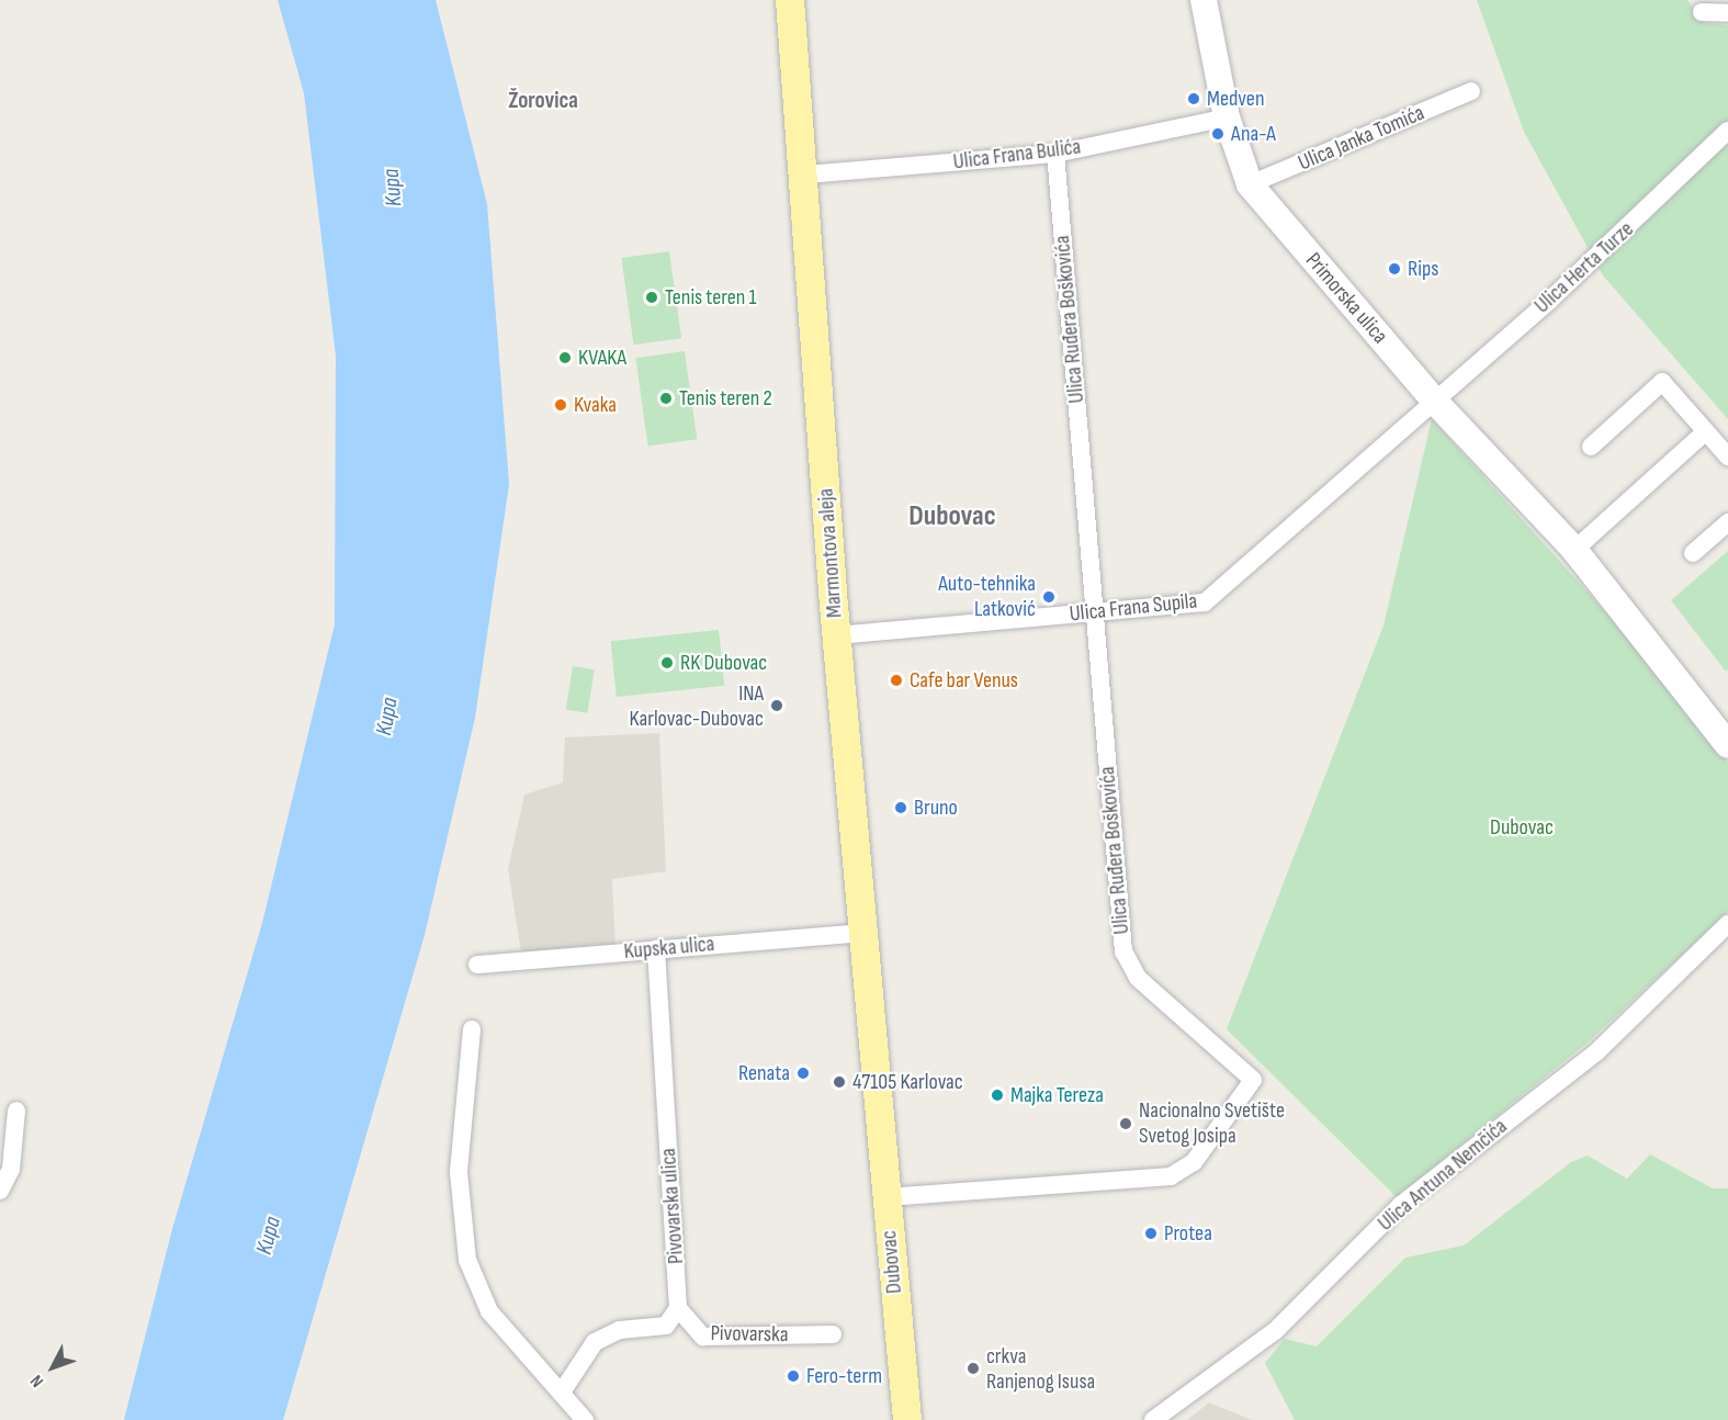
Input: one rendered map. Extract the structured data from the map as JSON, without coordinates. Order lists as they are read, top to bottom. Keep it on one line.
{"streets":{"main road":["Primorska ulica","Marmontova aleja","Dubovac"],"street":["Ulica Janka Tomića","Ulica Frana Bulića","Ulica Herta Turze","Ulica Ruđera Boškovića","Ulica Frana Supila","Kupska ulica","Ulica Antuna Nemčića","Pivovarska ulica","Pivovarska"]},"crossings":[["Ulica Janka Tomića","Primorska ulica"],["Ulica Frana Bulića","Primorska ulica"],["Ulica Frana Bulića","Ulica Ruđera Boškovića"],["Ulica Frana Bulića","Marmontova aleja"],["Ulica Herta Turze","Primorska ulica"],["Ulica Herta Turze","Ulica Frana Supila"],["Primorska ulica","Ulica Frana Supila"],["Ulica Ruđera Boškovića","Ulica Frana Supila"],["Ulica Ruđera Boškovića","Dubovac"],["Marmontova aleja","Ulica Frana Supila"],["Marmontova aleja","Kupska ulica"],["Marmontova aleja","Dubovac"],["Kupska ulica","Pivovarska ulica"],["Pivovarska ulica","Pivovarska"]],"districts":["Žorovica","Dubovac"],"water":["Kupa"],"parks":["Dubovac"],"places":["Medven","Ana-A","Rips","Tenis teren 1","KVAKA","Tenis teren 2","Kvaka","Auto-tehnika Latković","RK Dubovac","Cafe bar Venus","INA Karlovac-Dubovac","Bruno","Renata","47105 Karlovac","Majka Tereza","Nacionalno Svetište Svetog Josipa","Protea","crkva Ranjenog Isusa","Fero-term"],"north":"bottom left"}
